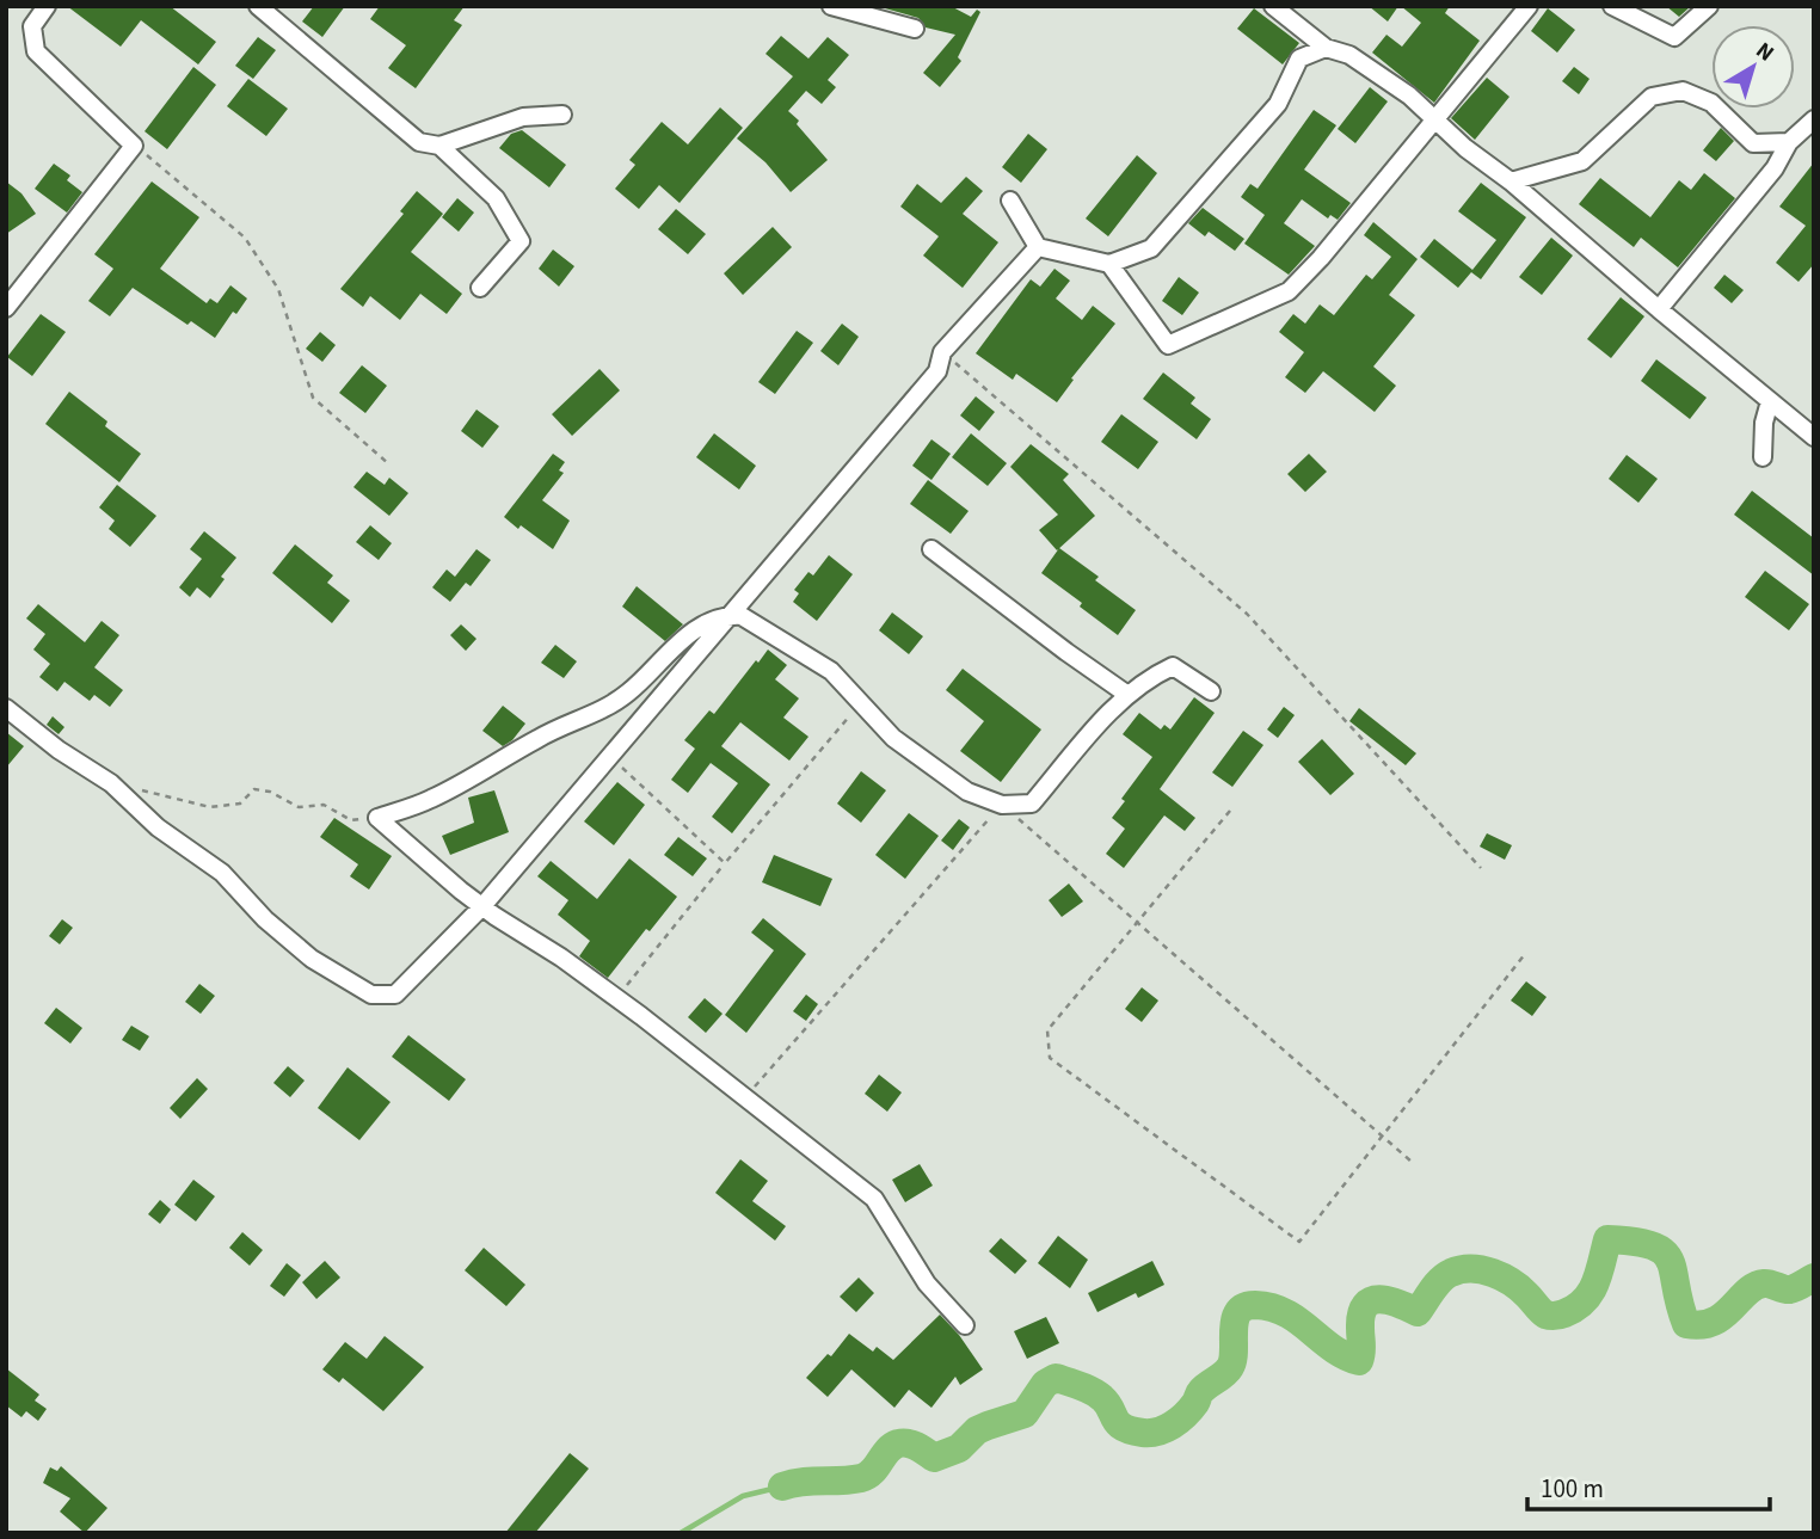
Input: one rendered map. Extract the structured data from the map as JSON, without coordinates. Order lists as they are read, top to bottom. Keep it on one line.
{"scale_bar":"100 m","north":"top right"}
